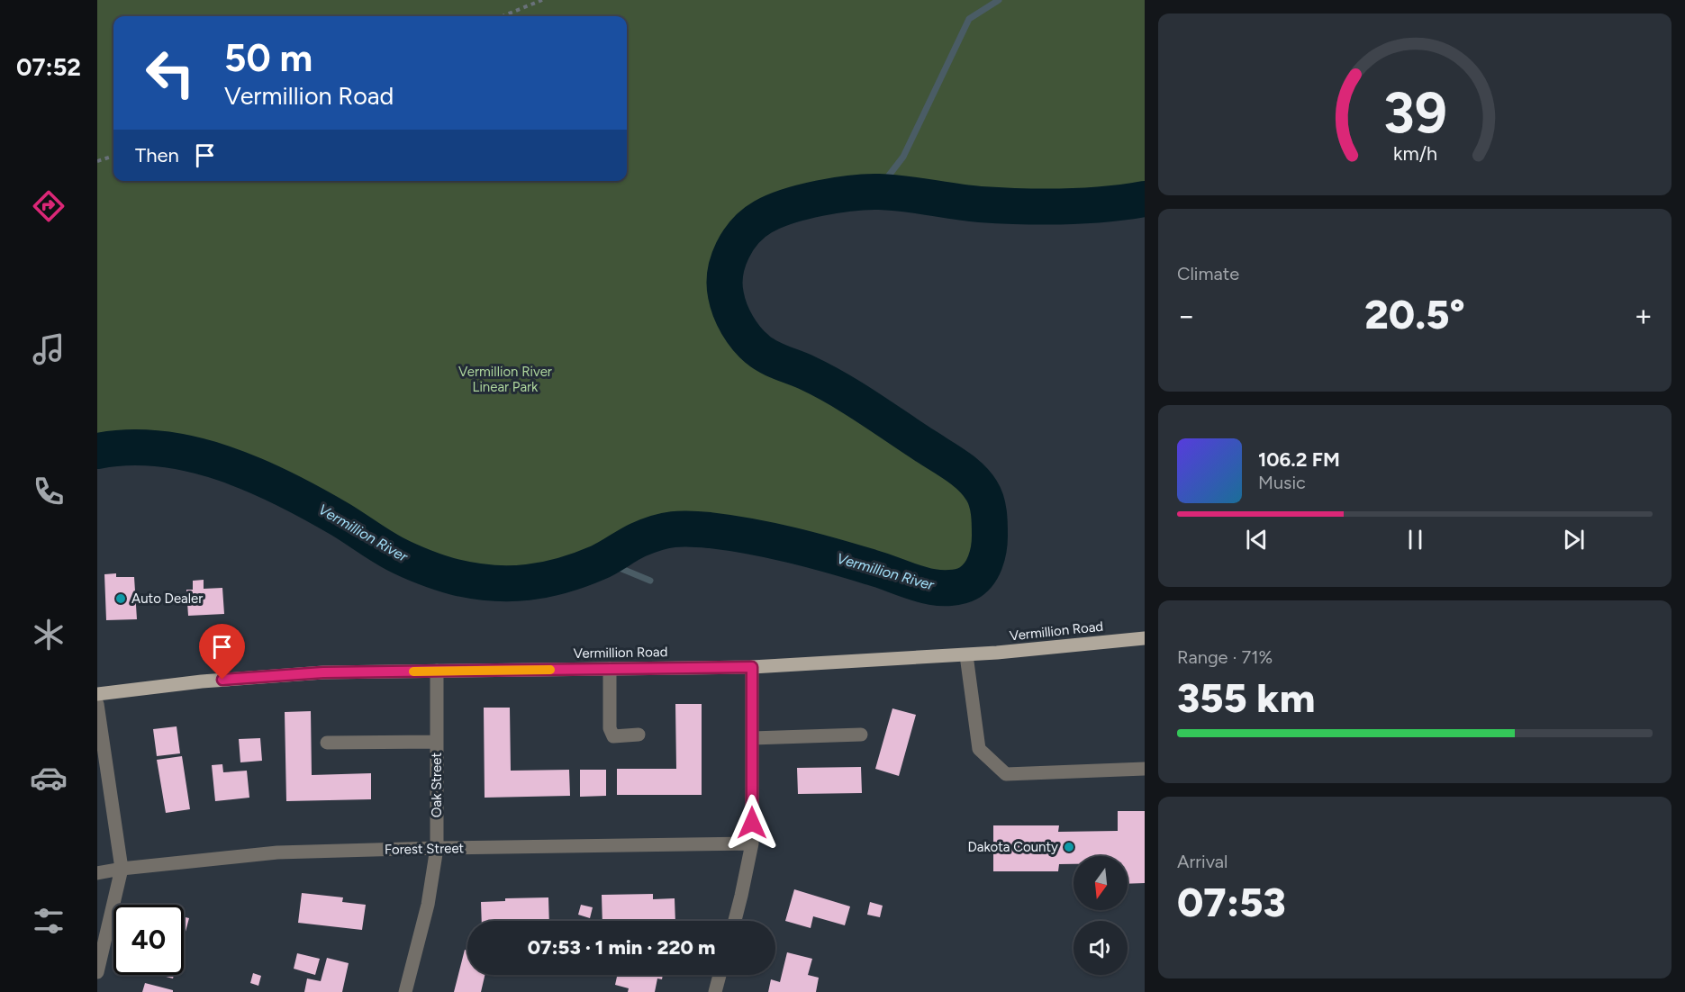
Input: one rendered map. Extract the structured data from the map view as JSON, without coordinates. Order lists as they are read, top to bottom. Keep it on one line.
{"streets":{"main road":["Vermillion Road"],"street":["Oak Street","Forest Street"]},"crossings":[["Vermillion Road","Oak Street"],["Oak Street","Forest Street"]],"water":["Vermillion River"],"parks":["Vermillion River Linear Park"],"places":["Auto Dealer","Dakota County"],"north":"bottom","page":{"tabs":"07:52","turn":["50 m","Vermillion Road"],"then":"Then","tile":["Climate",["Range · 71%","355 km"],["Arrival","07:53"]],"heat":["−","20.5°","+"],"song":["106.2 FM","Music"],"limit":"40","trip":"07:53 · 1 min · 220 m","gauge":["39","km/h"]}}
